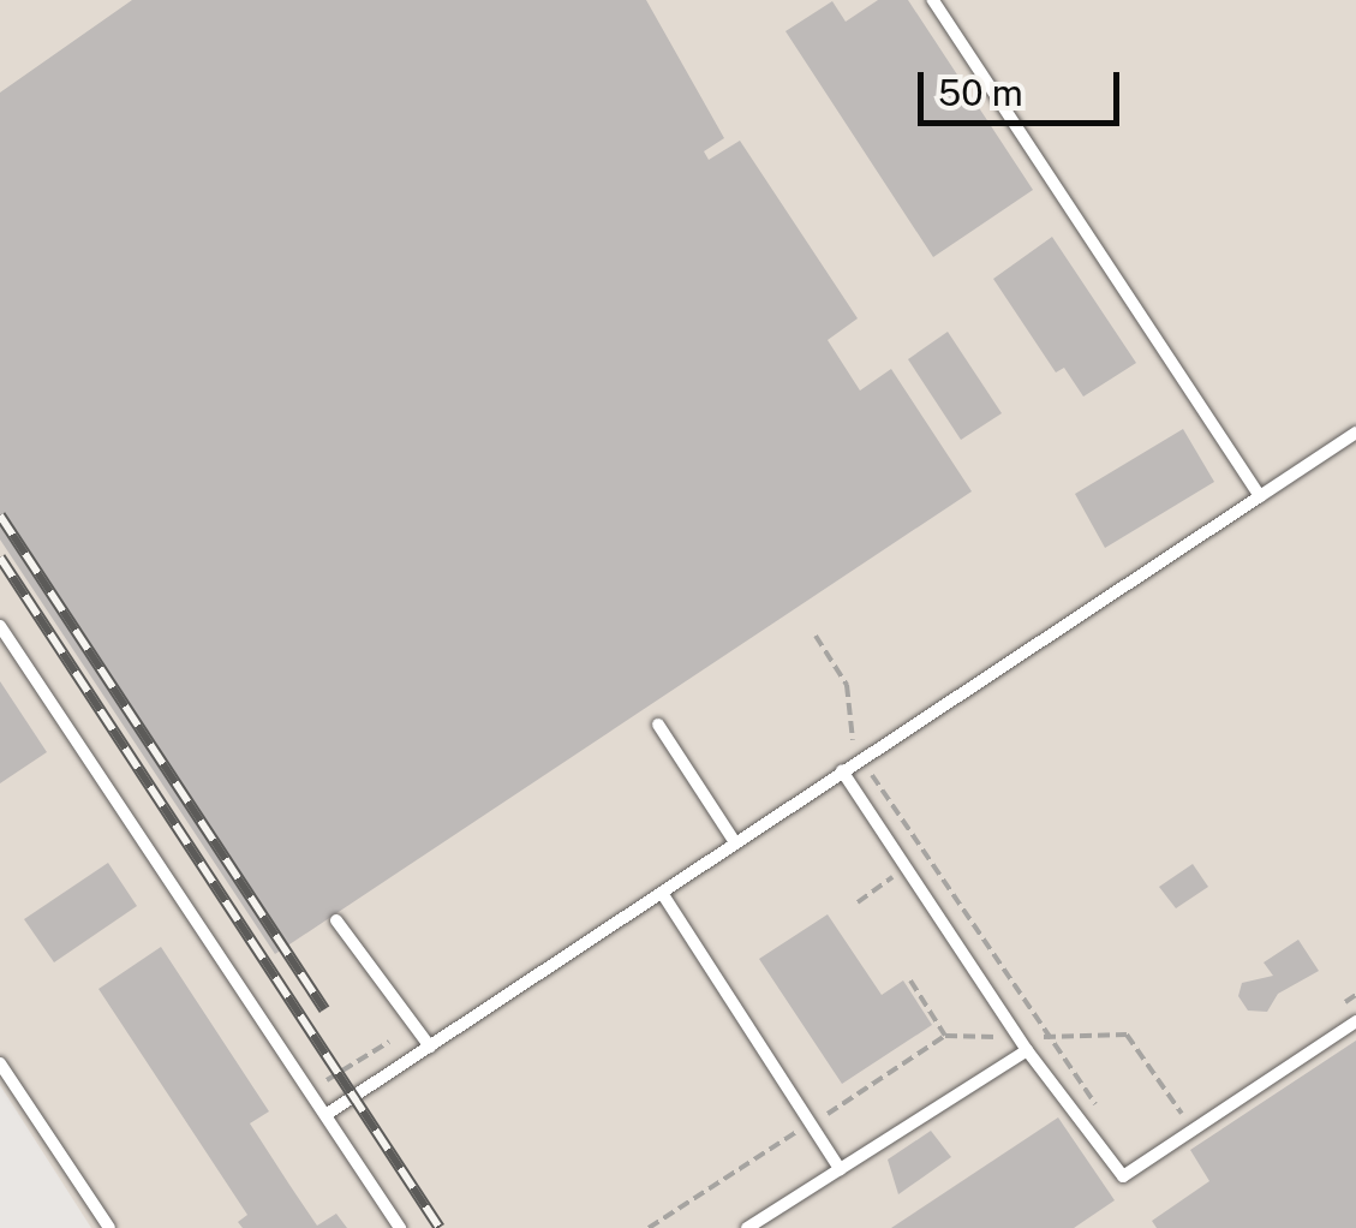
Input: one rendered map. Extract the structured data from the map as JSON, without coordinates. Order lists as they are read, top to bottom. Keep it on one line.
{"scale_bar":"50 m"}
